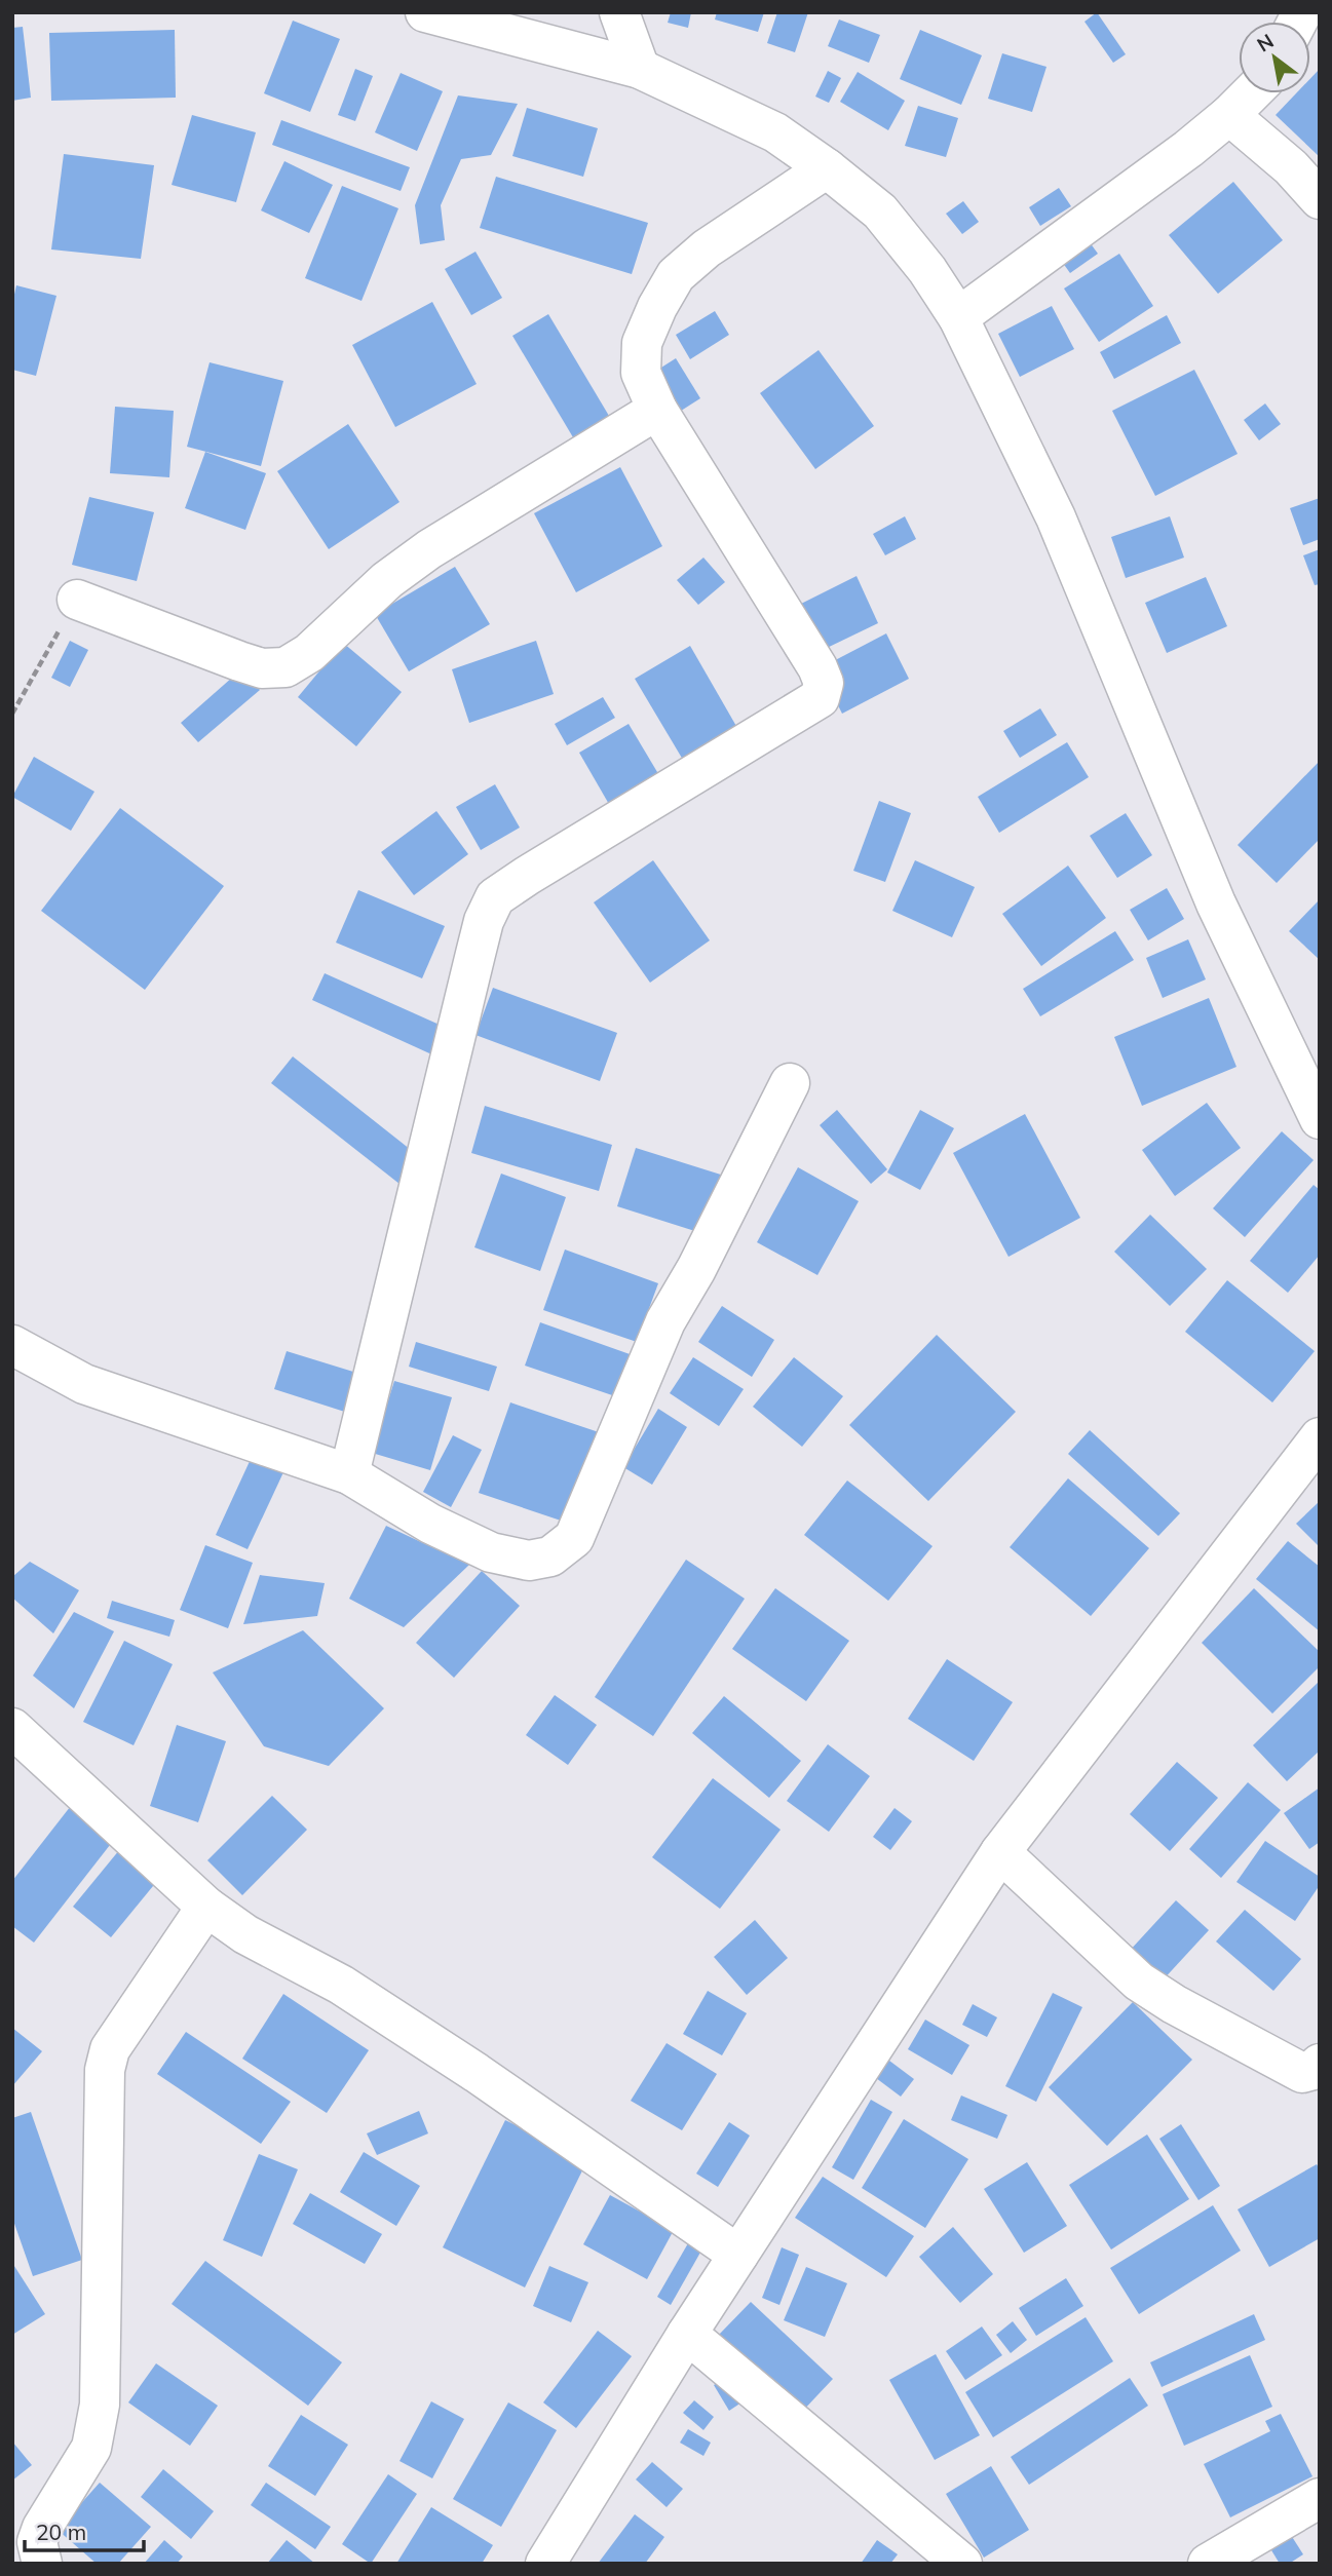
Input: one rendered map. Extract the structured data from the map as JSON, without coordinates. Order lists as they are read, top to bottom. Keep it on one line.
{"scale_bar":"20 m","north":"top left"}
